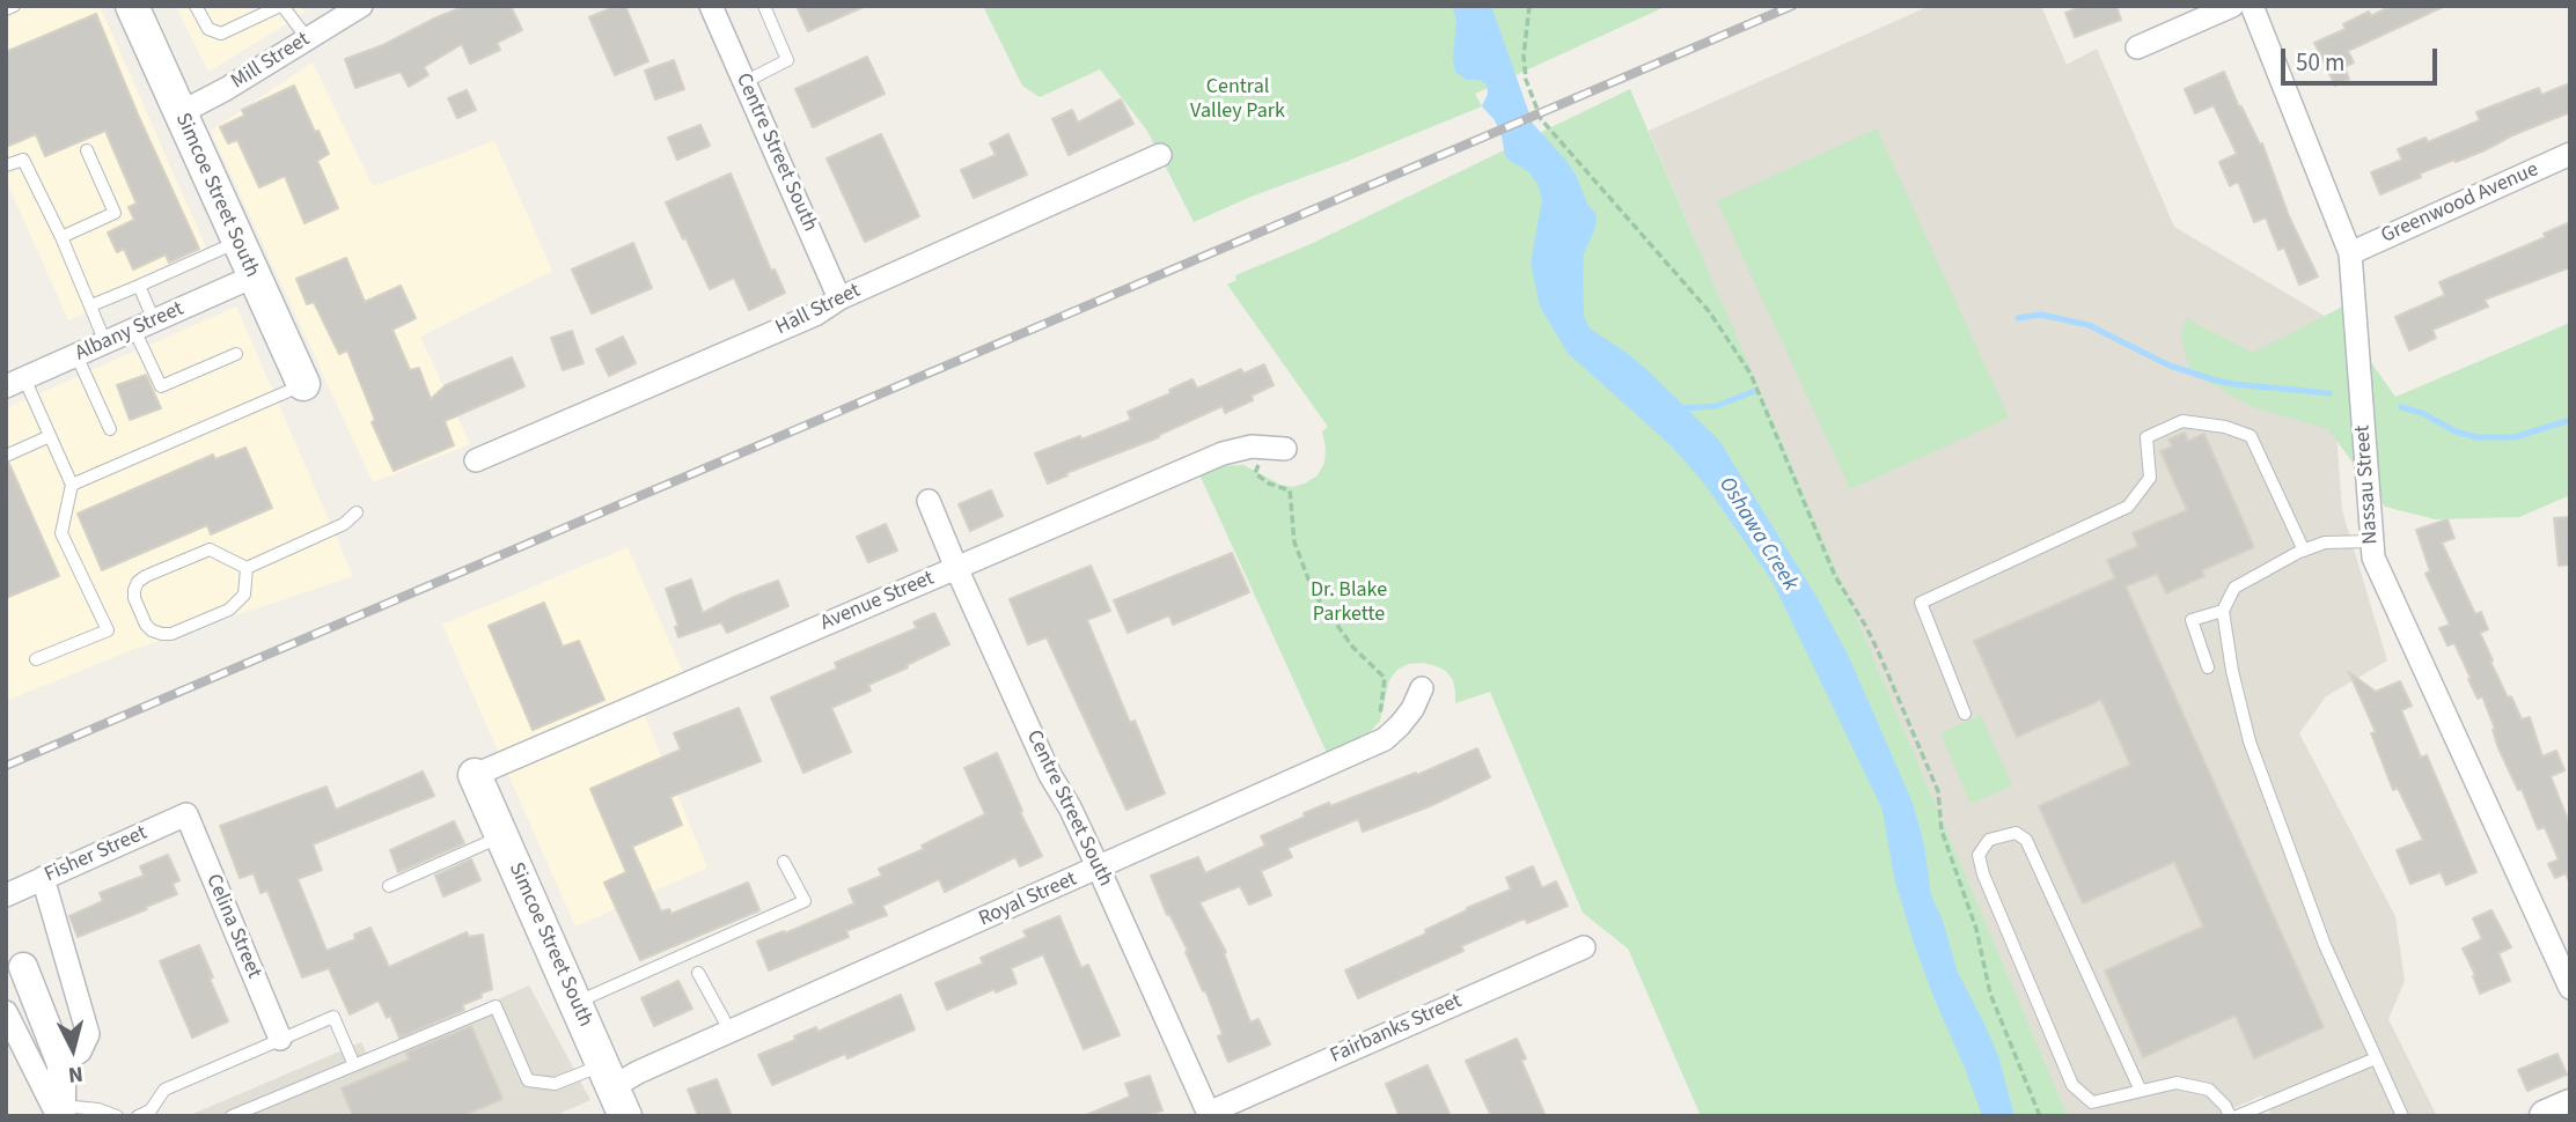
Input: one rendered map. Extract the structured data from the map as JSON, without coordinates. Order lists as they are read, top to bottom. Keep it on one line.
{"streets":{"main road":["Simcoe Street South"],"street":["Mill Street","Centre Street South","Greenwood Avenue","Hall Street","Albany Street","Nassau Street","Avenue Street","Fisher Street","Royal Street","Celina Street","Fairbanks Street"]},"crossings":[["Mill Street","Simcoe Street South"],["Centre Street South","Hall Street"],["Centre Street South","Avenue Street"],["Centre Street South","Royal Street"],["Centre Street South","Fairbanks Street"],["Simcoe Street South","Albany Street"],["Simcoe Street South","Avenue Street"],["Simcoe Street South","Royal Street"],["Greenwood Avenue","Nassau Street"],["Fisher Street","Celina Street"]],"water":["Oshawa Creek"],"parks":["Central Valley Park","Dr. Blake Parkette"],"scale_bar":"50 m","north":"bottom"}
